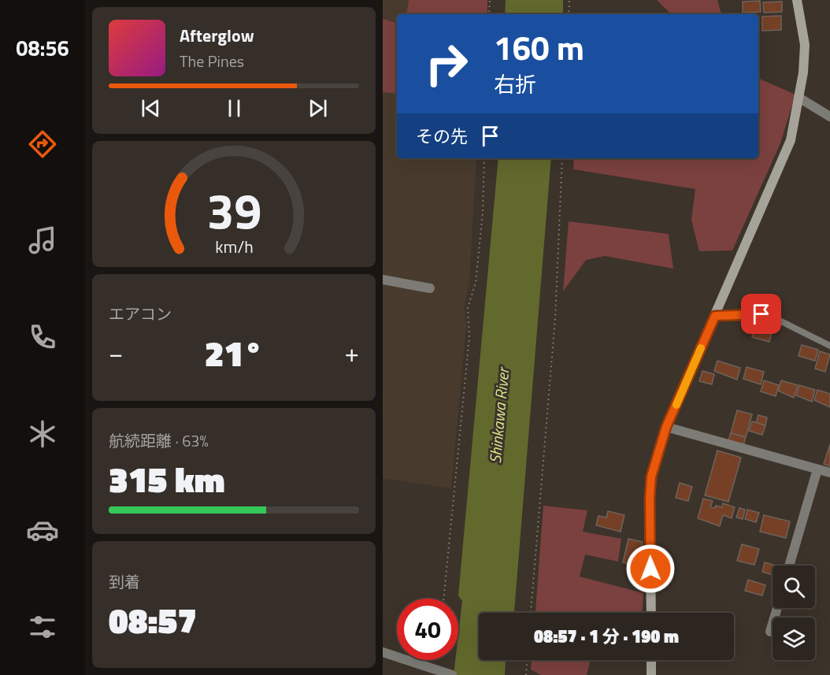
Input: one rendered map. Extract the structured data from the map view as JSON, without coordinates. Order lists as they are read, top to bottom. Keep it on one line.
{"water":["Shinkawa River"],"page":{"tabs":"08:56","turn":["160 m","右折"],"song":["Afterglow","The Pines"],"then":"その先","tile":["エアコン",["航続距離 · 63%","315 km"],["到着","08:57"]],"heat":["−","21°","+"],"limit":"40","trip":"08:57 · 1 分 · 190 m","gauge":["39","km/h"]}}
